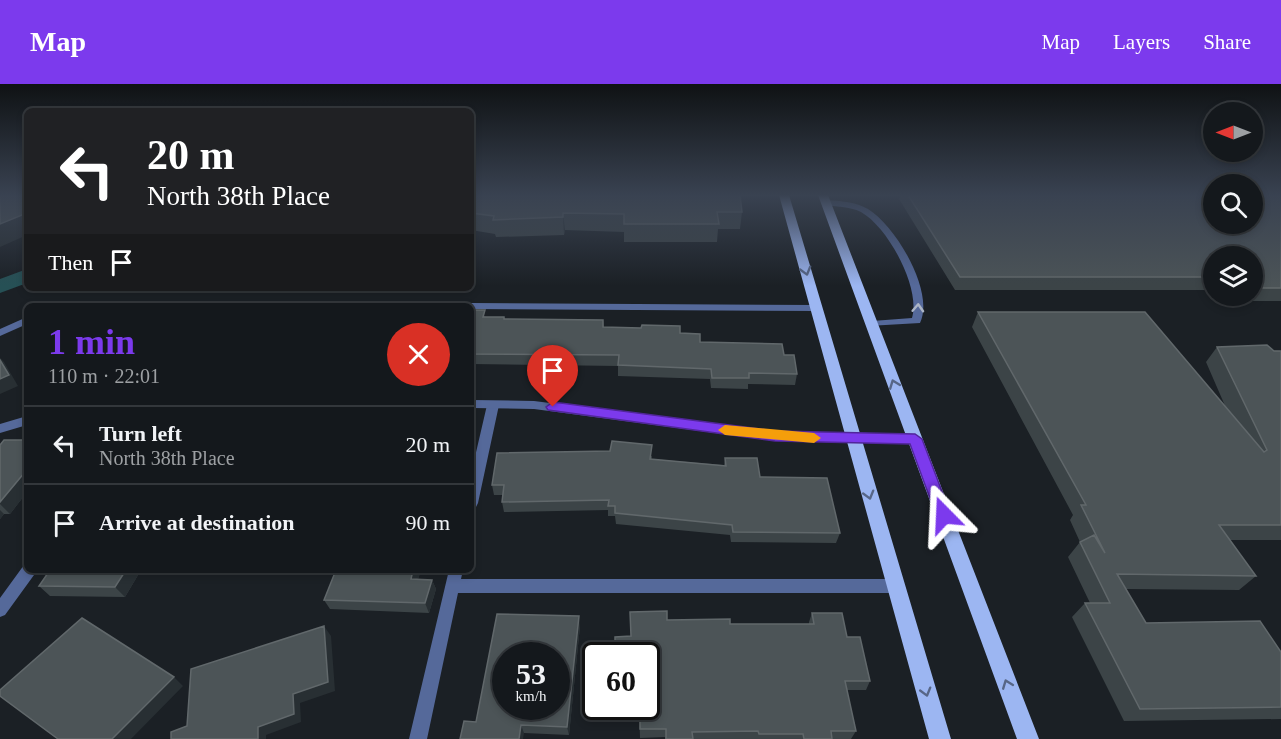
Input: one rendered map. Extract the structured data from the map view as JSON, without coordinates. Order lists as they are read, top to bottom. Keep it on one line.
{"north":"left","page":{"header":"Map","nav":["Map","Layers","Share"],"turn":["20 m","North 38th Place"],"then":"Then","heading":["1 min","110 m · 22:01"],"list":[{"name":"Turn left","note":"North 38th Place","value":"20 m"},{"name":"Arrive at destination","value":"90 m"}],"speed":"53 km/h","limit":"60"}}
